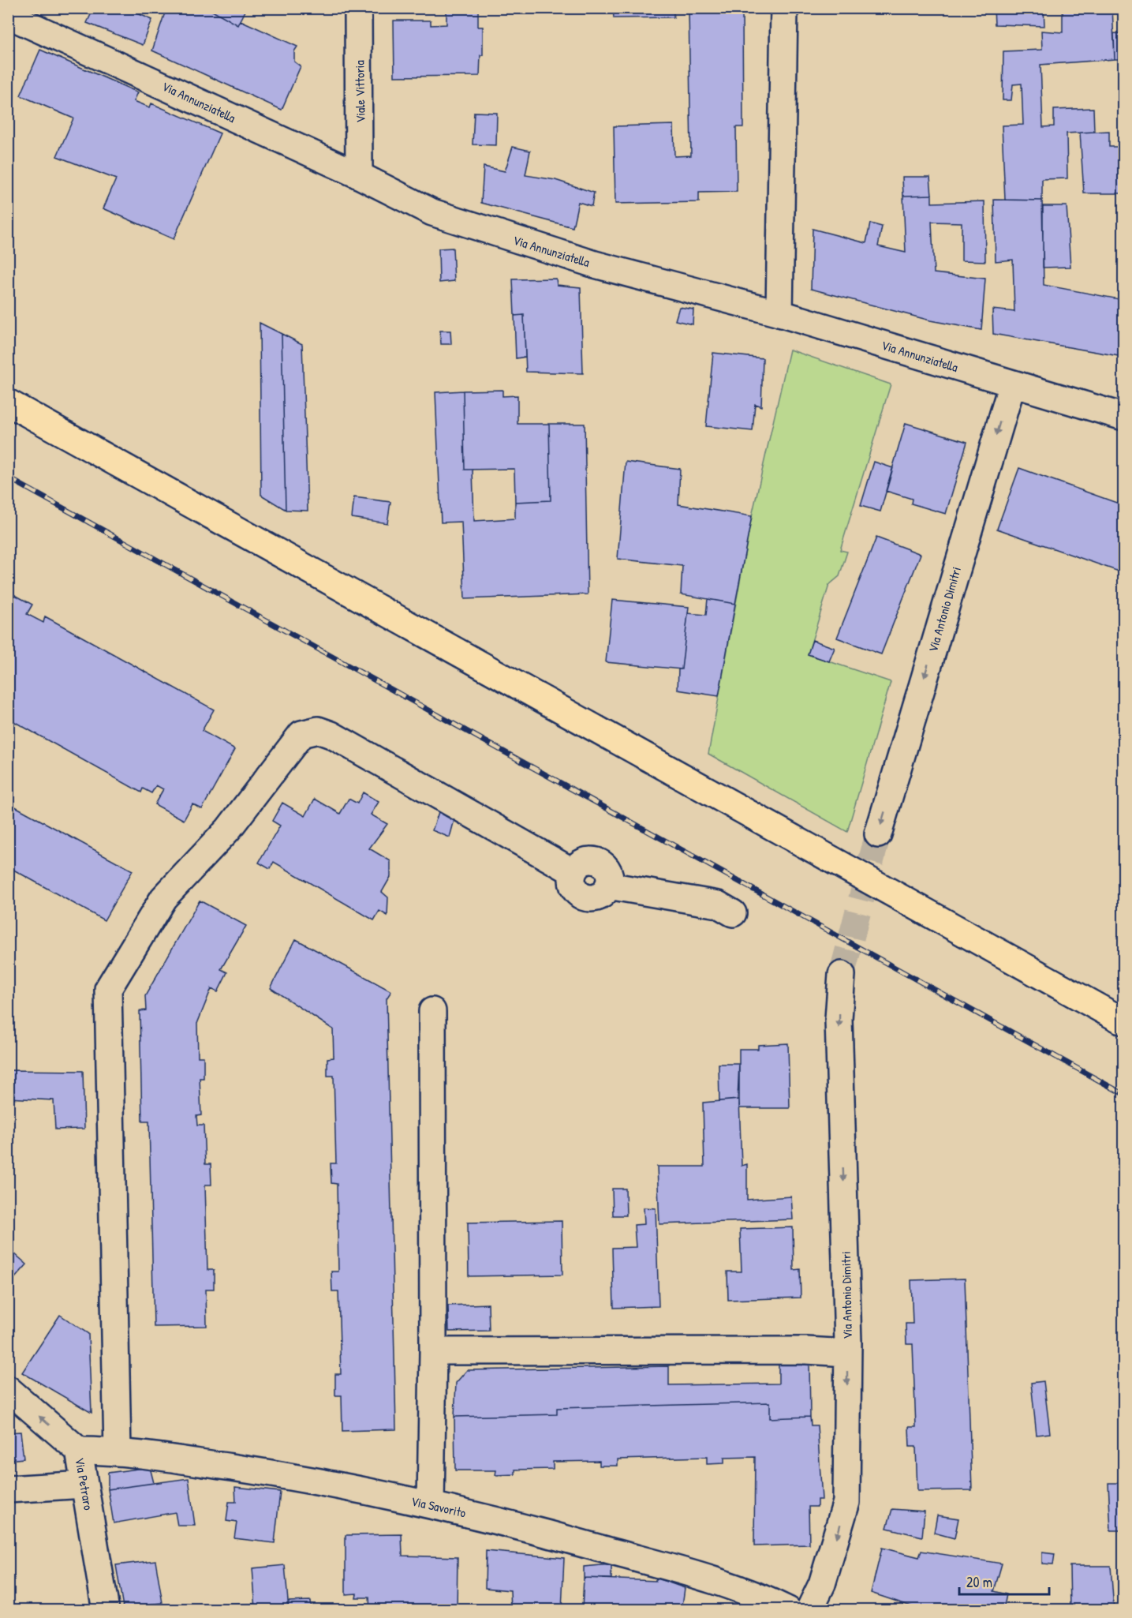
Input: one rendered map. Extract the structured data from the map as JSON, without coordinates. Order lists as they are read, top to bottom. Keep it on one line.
{"streets":{"street":["Viale Vittoria","Via Annunziatella","Via Antonio Dimitri","Via Petraro","Via Savorito"]},"crossings":[["Viale Vittoria","Via Annunziatella"],["Via Annunziatella","Via Antonio Dimitri"],["Via Petraro","Via Savorito"]],"one_way":["Via Antonio Dimitri","Via Petraro"],"scale_bar":"20 m"}
